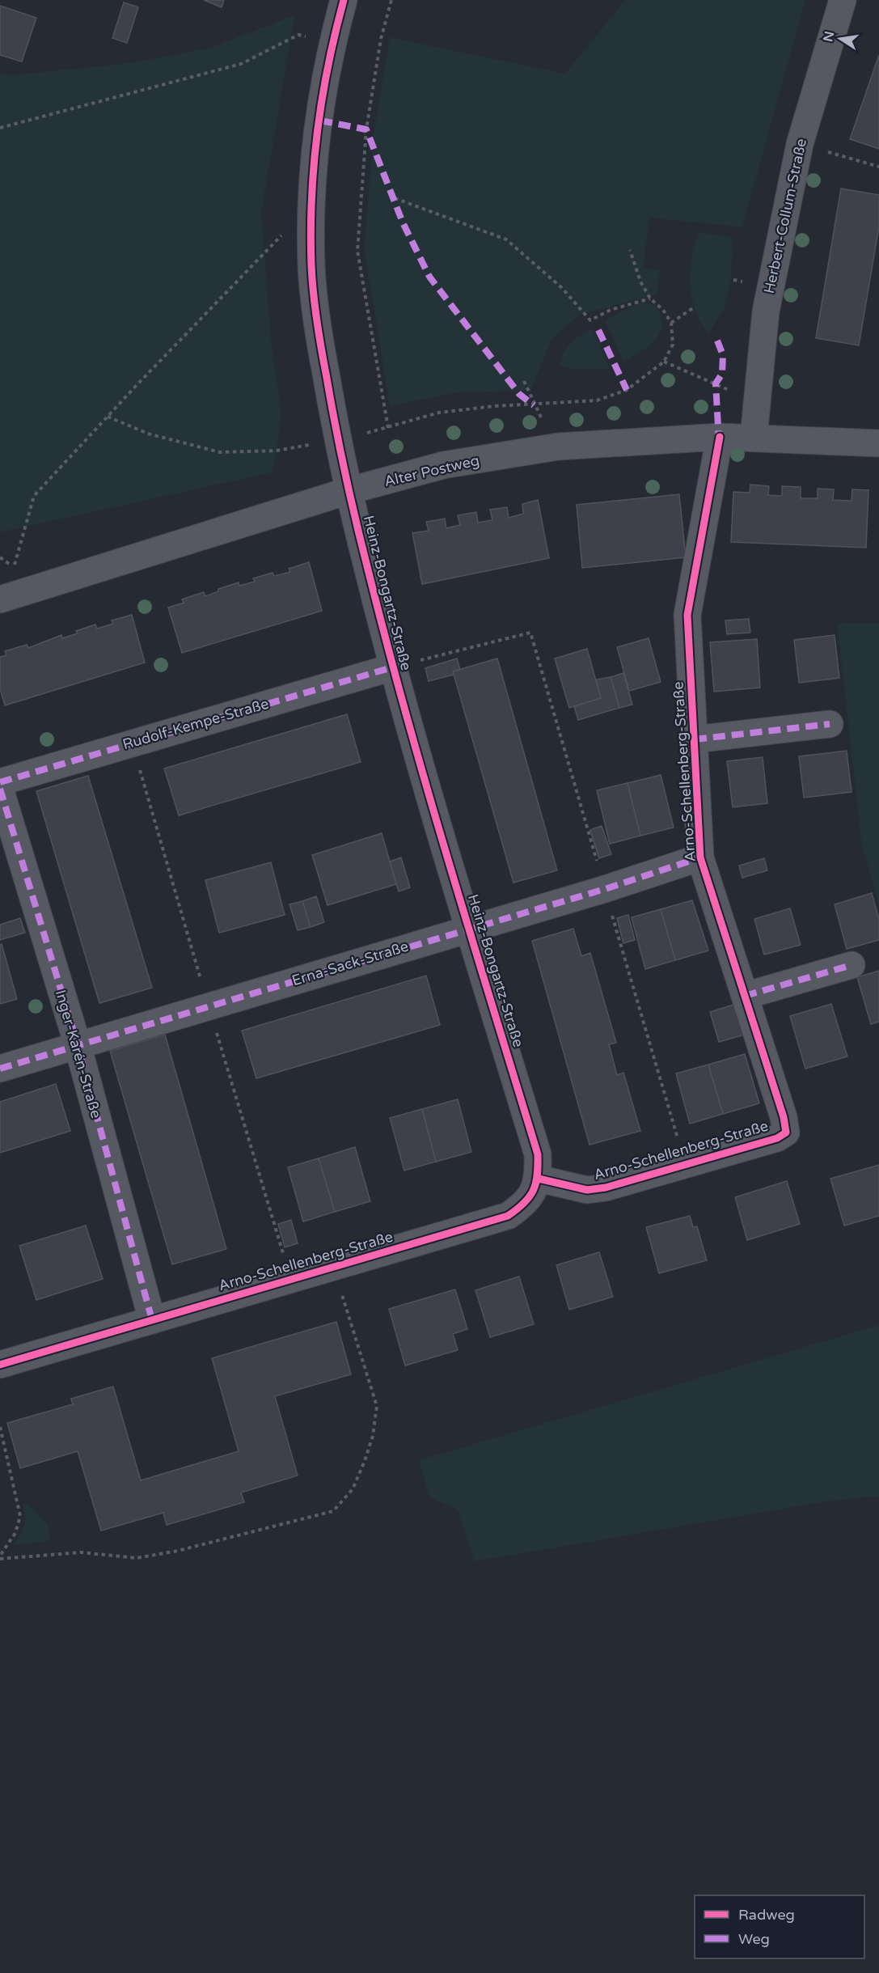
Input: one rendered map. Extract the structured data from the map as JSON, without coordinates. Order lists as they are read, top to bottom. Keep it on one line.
{"streets":{"street":["Herbert-Collum-Straße","Alter Postweg","Heinz-Bongartz-Straße","Rudolf-Kempe-Straße","Arno-Schellenberg-Straße","Erna-Sack-Straße","Inger-Karén-Straße"]},"crossings":[["Herbert-Collum-Straße","Alter Postweg"],["Alter Postweg","Heinz-Bongartz-Straße"],["Alter Postweg","Arno-Schellenberg-Straße"],["Heinz-Bongartz-Straße","Rudolf-Kempe-Straße"],["Heinz-Bongartz-Straße","Arno-Schellenberg-Straße"],["Heinz-Bongartz-Straße","Erna-Sack-Straße"],["Arno-Schellenberg-Straße","Erna-Sack-Straße"],["Arno-Schellenberg-Straße","Inger-Karén-Straße"],["Erna-Sack-Straße","Inger-Karén-Straße"]],"legend":["Radweg","Weg"],"north":"left"}
